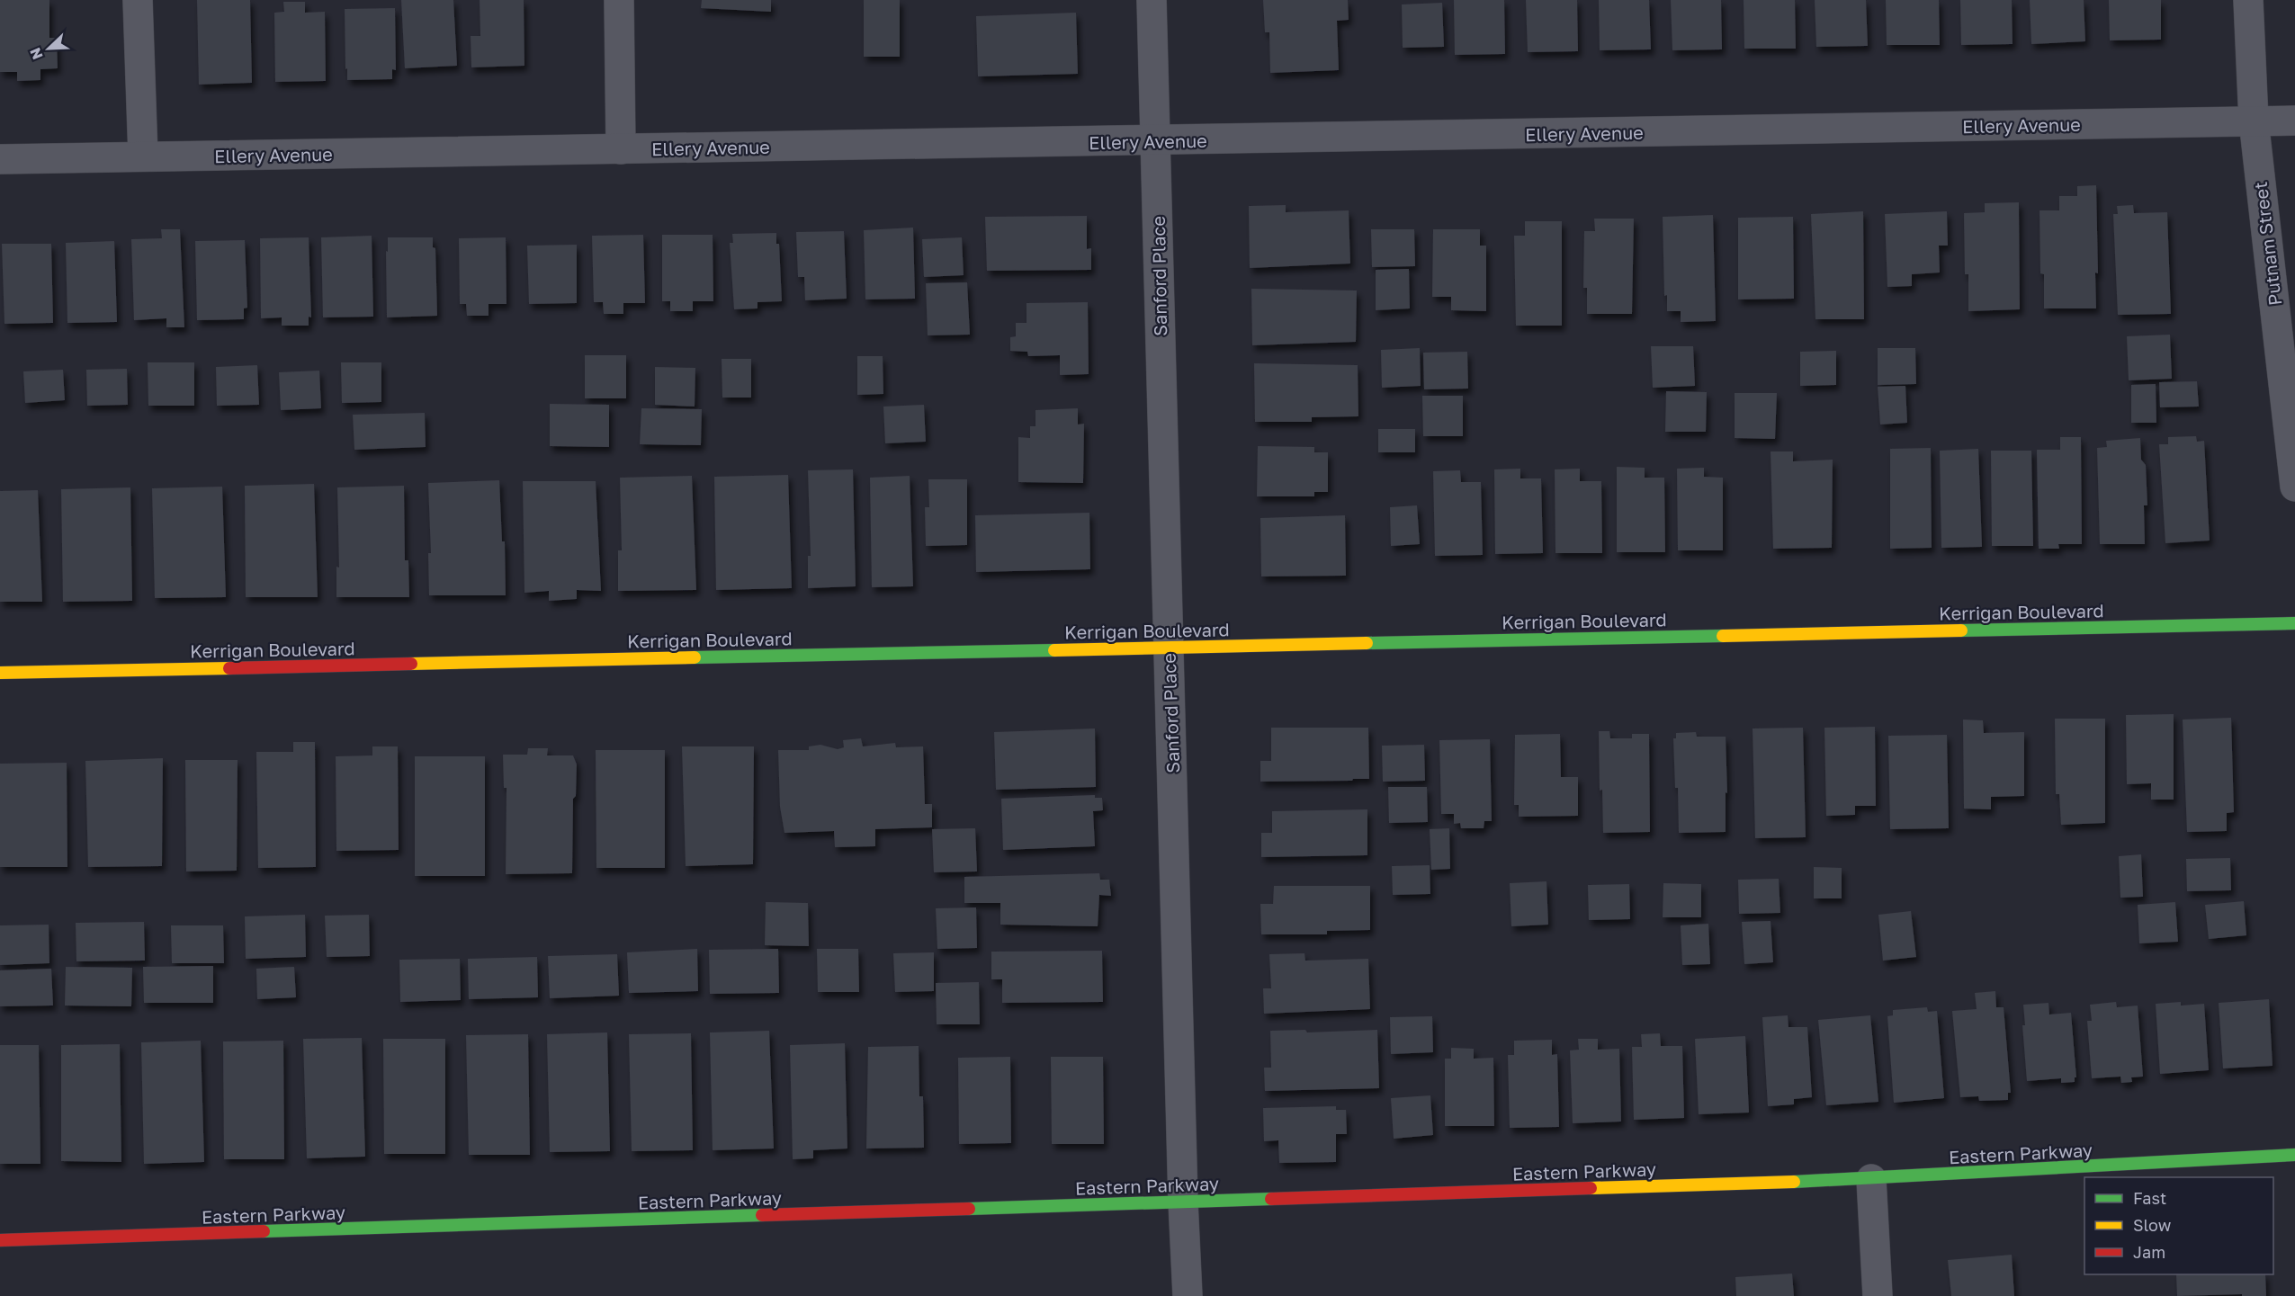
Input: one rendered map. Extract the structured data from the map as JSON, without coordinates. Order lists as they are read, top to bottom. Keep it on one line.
{"streets":{"street":["Ellery Avenue","Putnam Street","Sanford Place","Kerrigan Boulevard","Eastern Parkway"]},"crossings":[["Ellery Avenue","Putnam Street"],["Ellery Avenue","Sanford Place"],["Sanford Place","Kerrigan Boulevard"],["Sanford Place","Eastern Parkway"]],"legend":["Fast","Slow","Jam"],"north":"bottom left"}
